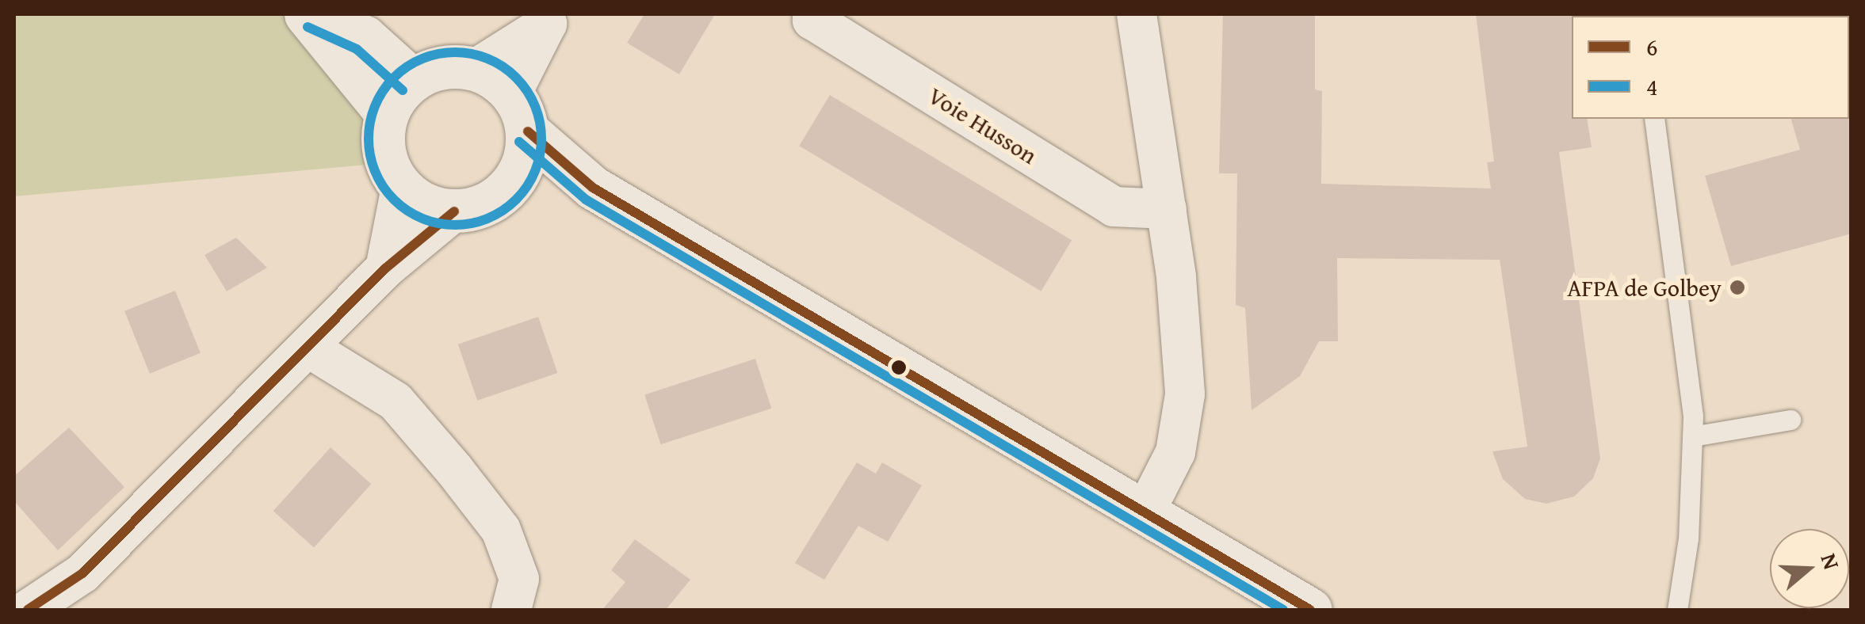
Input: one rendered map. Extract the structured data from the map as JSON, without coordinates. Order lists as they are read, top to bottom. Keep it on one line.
{"streets":{"street":["Voie Husson"]},"places":["AFPA de Golbey"],"lines":["transit line 4","transit line 6"],"legend":["6","4"],"north":"right"}
